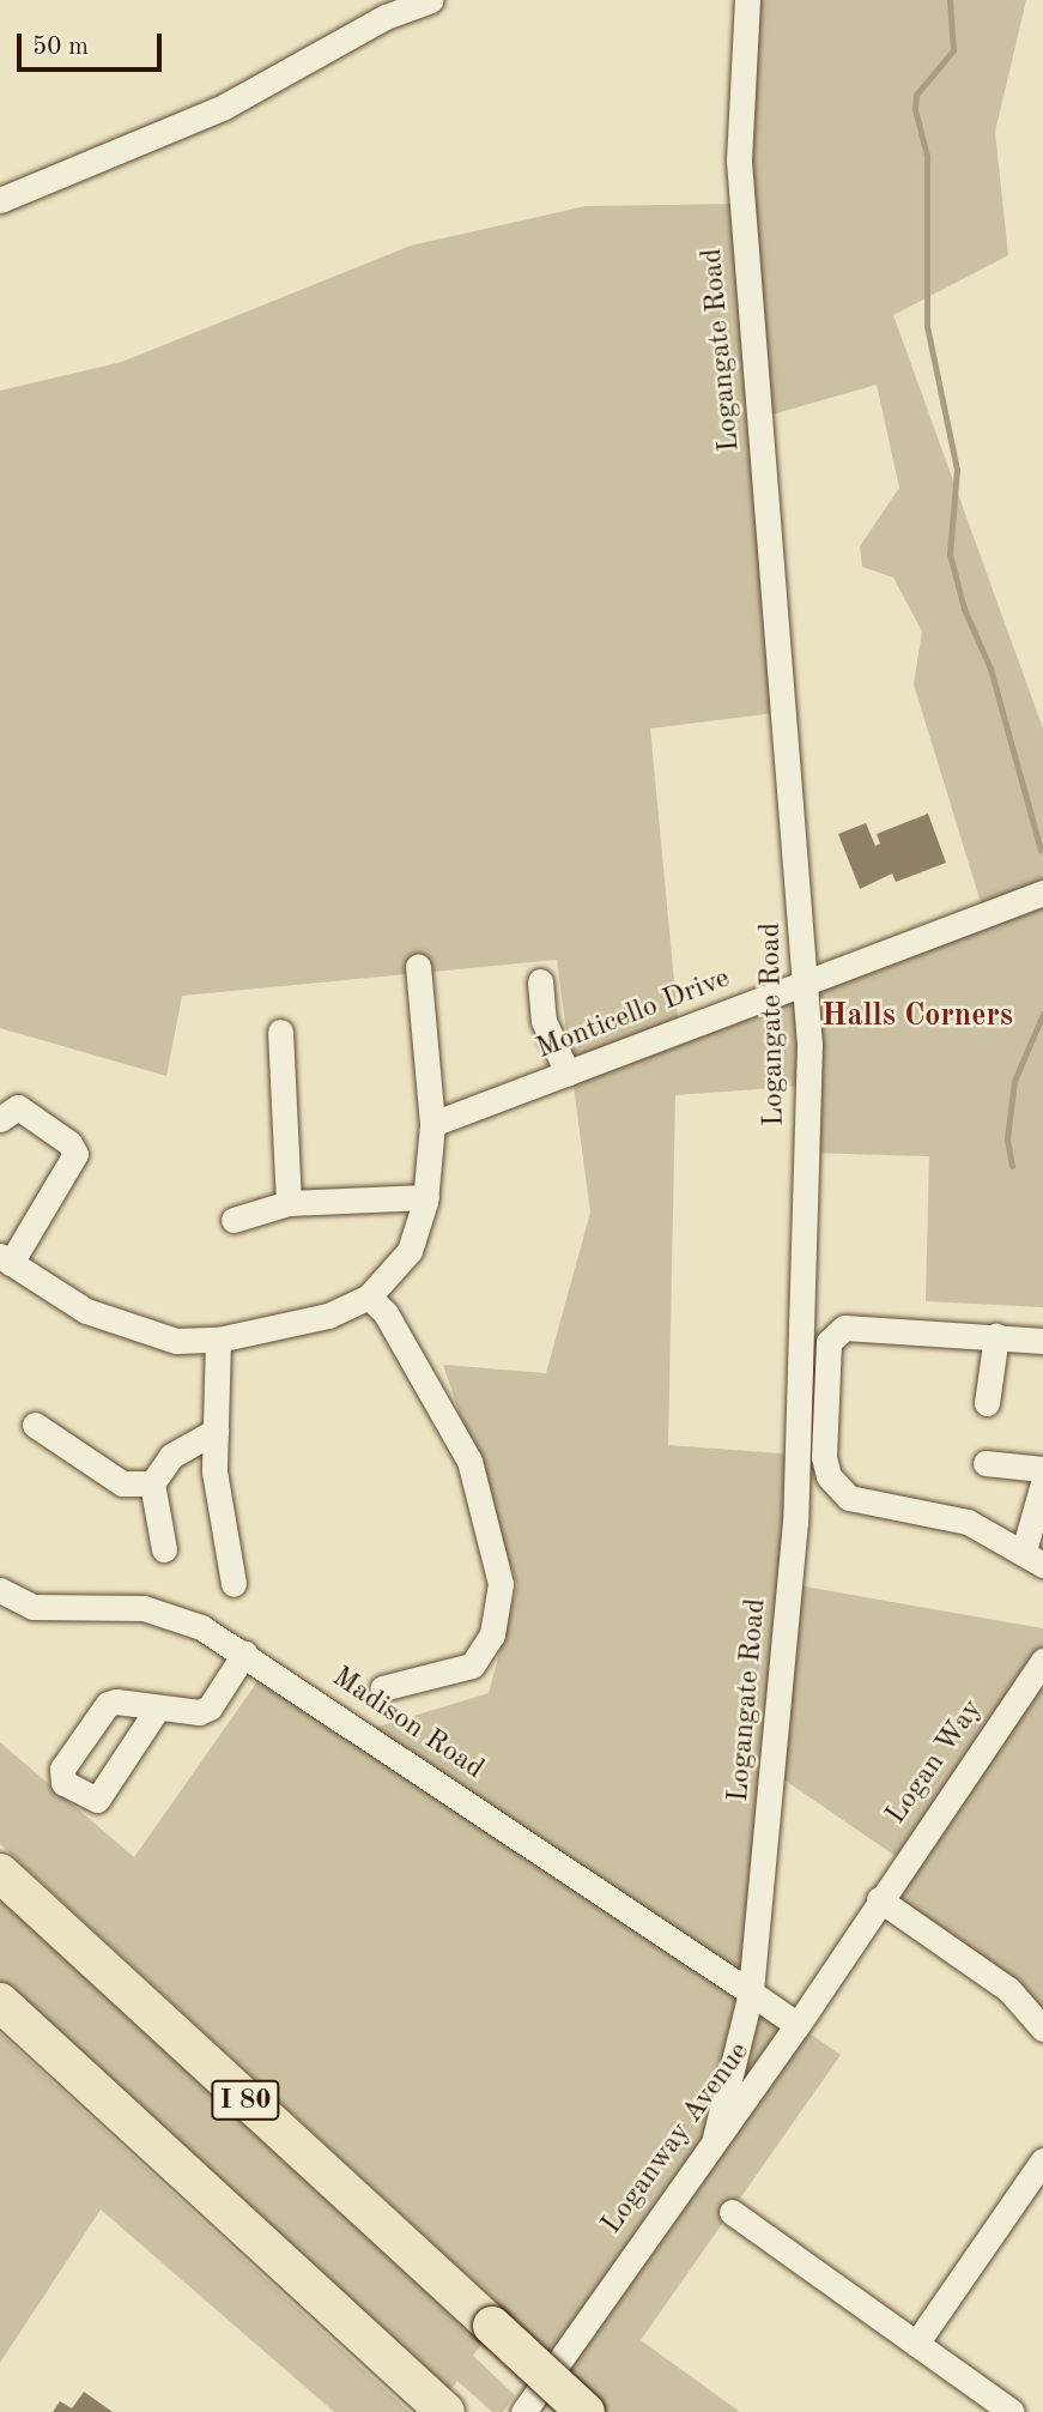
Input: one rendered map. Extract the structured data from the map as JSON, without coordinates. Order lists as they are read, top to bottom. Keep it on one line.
{"streets":{"highway":["I 80"],"street":["Logangate Road","Monticello Drive","Madison Road","Logan Way","Loganway Avenue"]},"crossings":[["Logangate Road","Monticello Drive"],["Logangate Road","Madison Road"],["Logangate Road","Loganway Avenue"],["Logan Way","Loganway Avenue"]],"districts":["Halls Corners"],"scale_bar":"50 m"}
